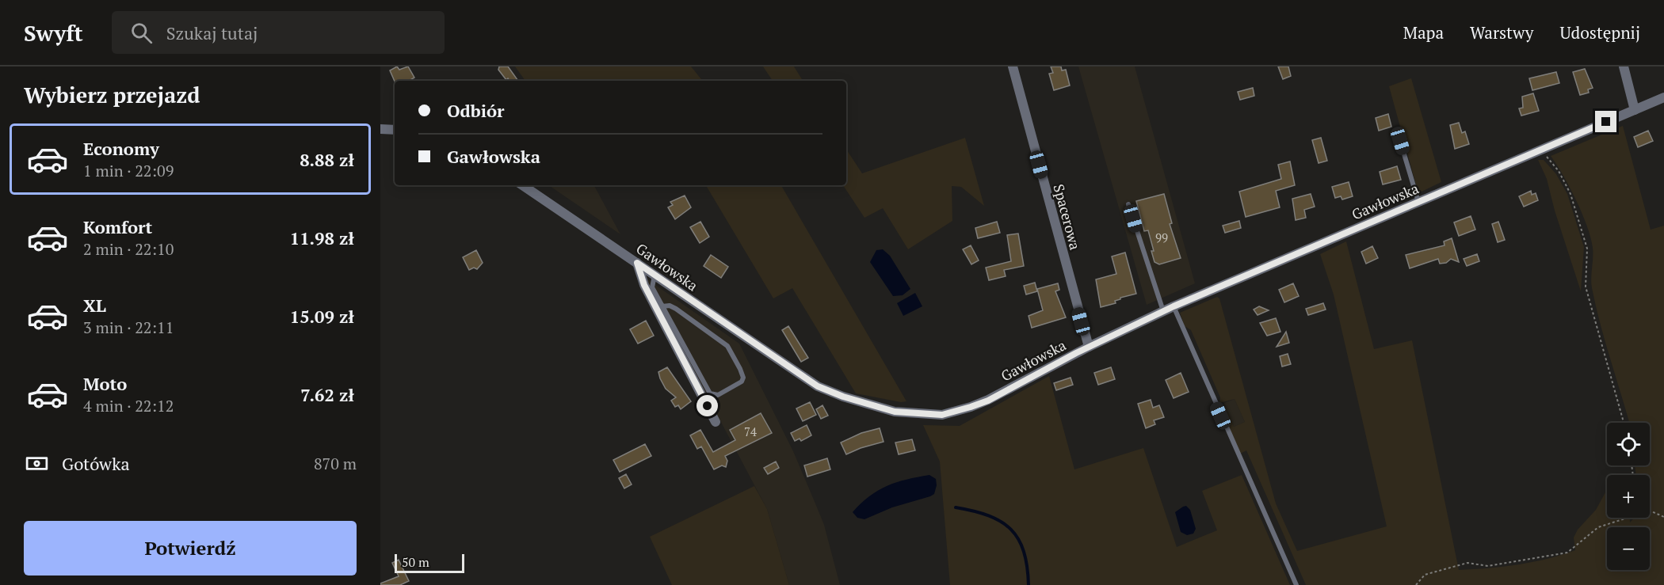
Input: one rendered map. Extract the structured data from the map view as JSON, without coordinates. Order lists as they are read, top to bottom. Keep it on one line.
{"streets":{"street":["Gawłowska","Spacerowa"]},"crossings":[["Gawłowska","Spacerowa"]],"house_numbers":["99","74"],"scale_bar":"50 m","page":{"header":"Swyft","search":"Szukaj tutaj","nav":["Mapa","Warstwy","Udostępnij"],"heading":"Wybierz przejazd","banner":["Odbiór","Gawłowska"],"list":[{"name":"Economy","note":"1 min · 22:09","value":"8.88 zł"},{"name":"Komfort","note":"2 min · 22:10","value":"11.98 zł"},{"name":"XL","note":"3 min · 22:11","value":"15.09 zł"},{"name":"Moto","note":"4 min · 22:12","value":"7.62 zł"}],"map_buttons":["+","−"],"pay":["Gotówka","870 m"],"buttons":"Potwierdź","scale":"50 m"}}
